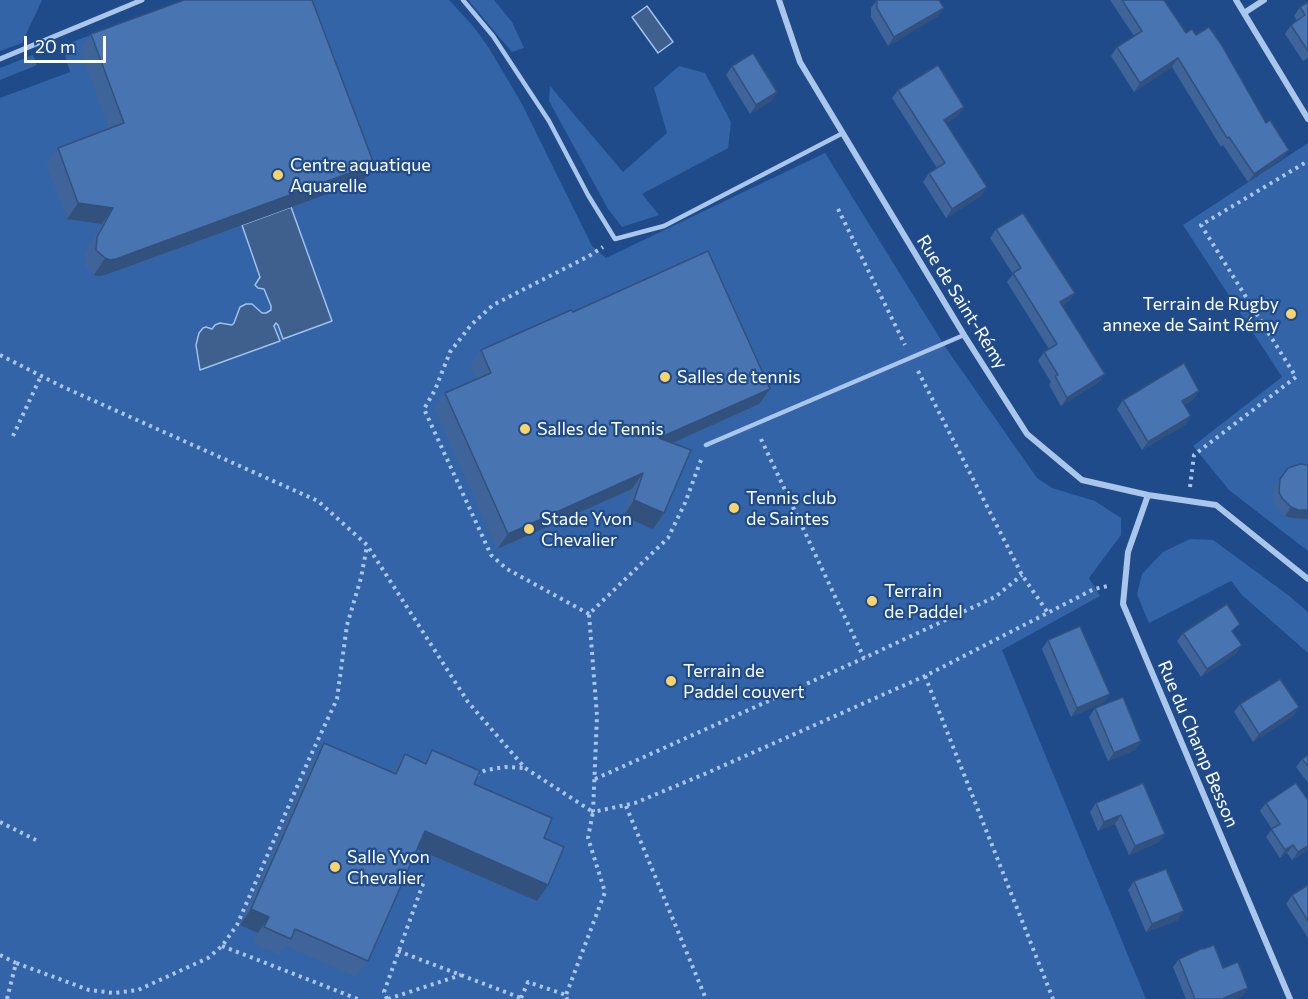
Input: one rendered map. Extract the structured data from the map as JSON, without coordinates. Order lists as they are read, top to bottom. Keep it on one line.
{"streets":{"street":["Rue de Saint-Rémy","Rue du Champ Besson"]},"crossings":[["Rue de Saint-Rémy","Rue du Champ Besson"]],"places":["Centre aquatique Aquarelle","Terrain de Rugby annexe de Saint Rémy","Salles de tennis","Salles de Tennis","Tennis club de Saintes","Stade Yvon Chevalier","Terrain de Paddel","Terrain de Paddel couvert","Salle Yvon Chevalier"],"scale_bar":"20 m"}
